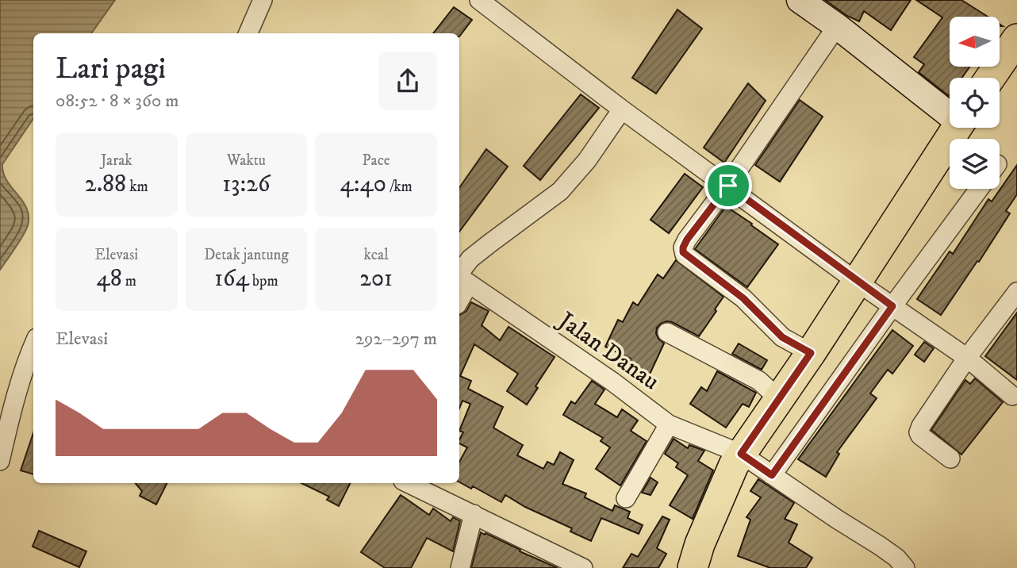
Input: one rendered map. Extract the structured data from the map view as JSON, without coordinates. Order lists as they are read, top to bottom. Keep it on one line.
{"streets":{"street":["Jalan Danau"]},"north":"left","page":{"heading":["Lari pagi","08:52 · 8 × 360 m"],"stats":[["Jarak","2.88 km"],["Waktu","13:26"],["Pace","4:40 /km"],["Elevasi","48 m"],["Detak jantung","164 bpm"],["kcal","201"]],"chart":["Elevasi","292–297 m"]}}
